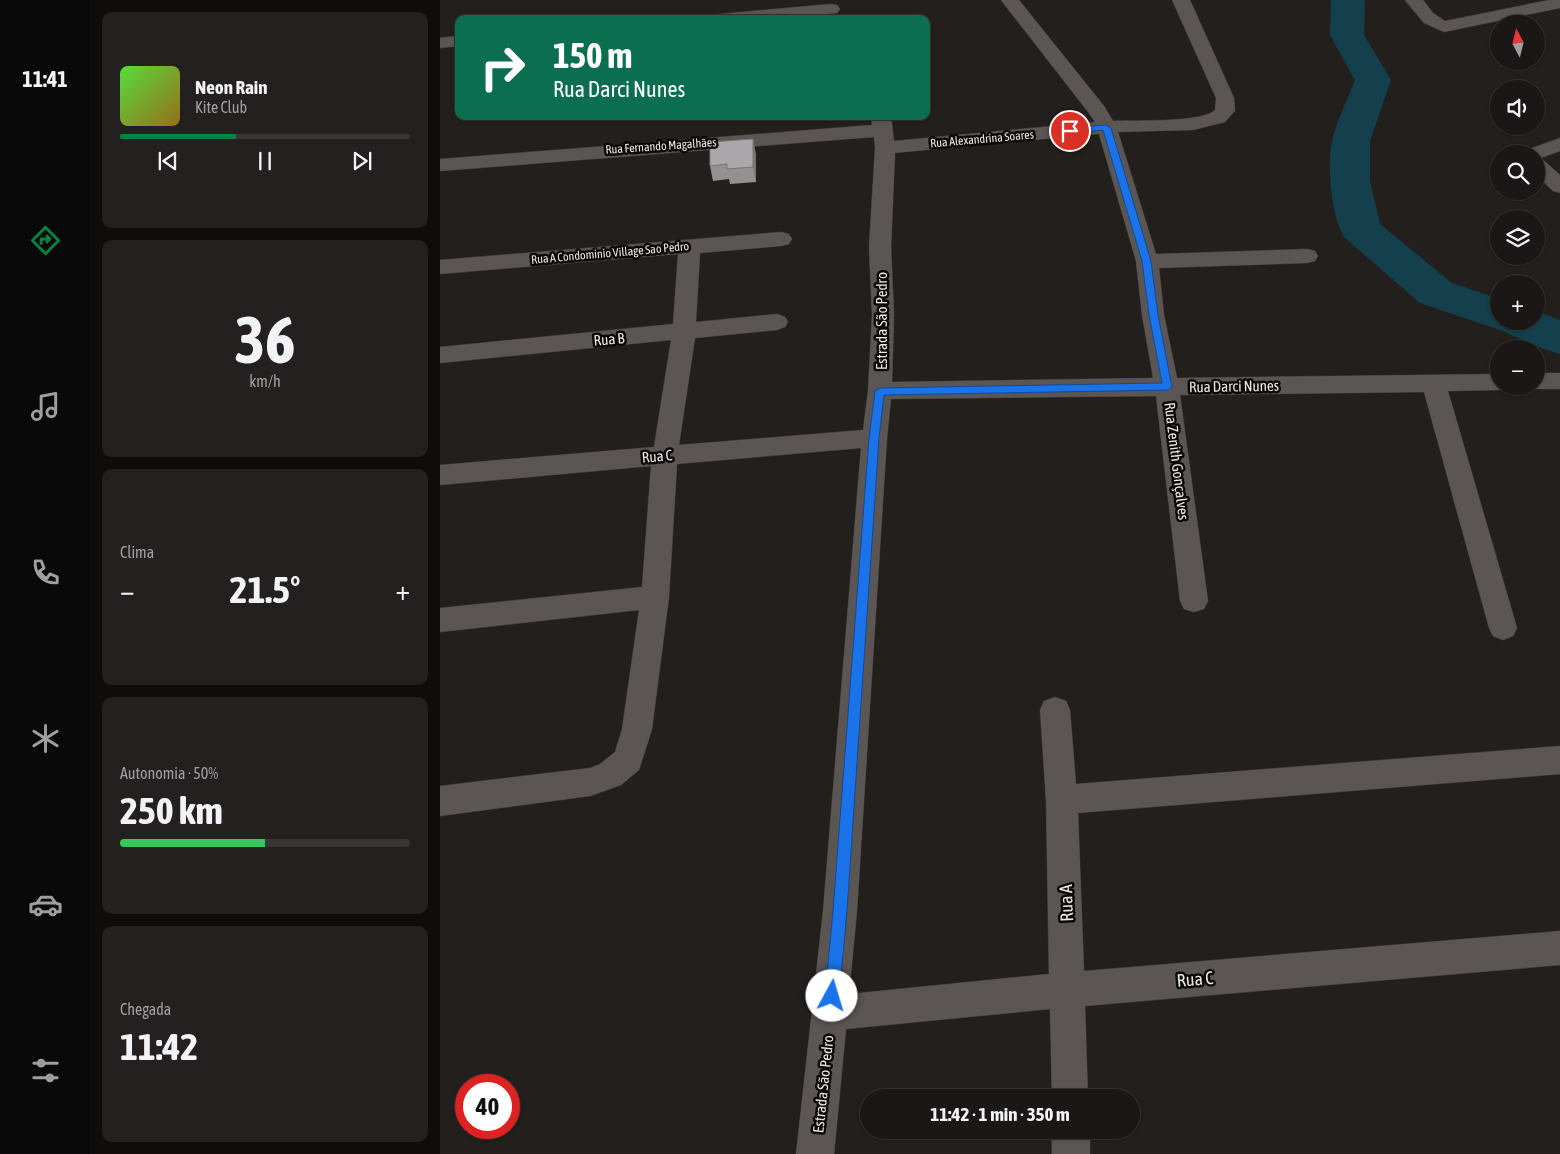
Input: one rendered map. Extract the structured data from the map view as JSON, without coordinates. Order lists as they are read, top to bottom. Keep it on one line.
{"streets":{"street":["Rua Alexandrina Soares","Rua Fernando Magalhães","Rua A Condominio Village Sao Pedro","Estrada São Pedro","Rua B","Rua Darci Nunes","Rua C","Rua Zenith Gonçalves","Rua A"]},"crossings":[["Rua Alexandrina Soares","Rua Fernando Magalhães"],["Rua Alexandrina Soares","Estrada São Pedro"],["Rua Alexandrina Soares","Rua Zenith Gonçalves"],["Rua Fernando Magalhães","Estrada São Pedro"],["Estrada São Pedro","Rua Darci Nunes"],["Estrada São Pedro","Rua C"],["Rua Darci Nunes","Rua Zenith Gonçalves"],["Rua C","Rua A"]],"north":"top","page":{"tabs":"11:41","map_buttons":["+","−"],"turn":["150 m","Rua Darci Nunes"],"song":["Neon Rain","Kite Club"],"tile":[["36","km/h"],"Clima",["Autonomia · 50%","250 km"],["Chegada","11:42"]],"heat":["−","21.5°","+"],"limit":"40","trip":"11:42 · 1 min · 350 m"}}
